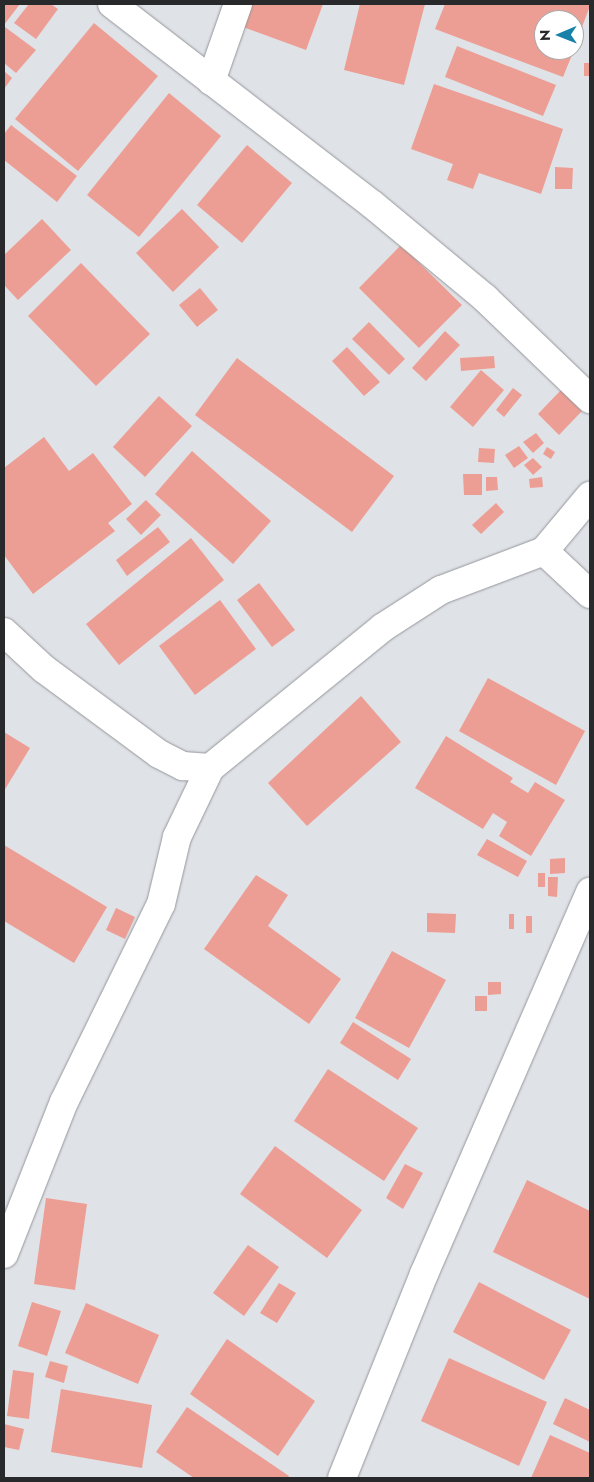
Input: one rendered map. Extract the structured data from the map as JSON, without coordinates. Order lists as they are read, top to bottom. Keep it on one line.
{"north":"left"}
